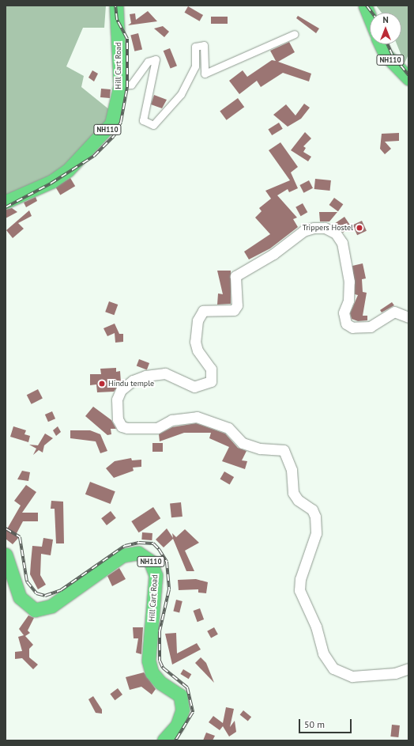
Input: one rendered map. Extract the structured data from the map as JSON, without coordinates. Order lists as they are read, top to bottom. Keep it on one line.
{"streets":{"highway":["NH110","Hill Cart Road"]},"places":["Trippers Hostel","Hindu temple"],"scale_bar":"50 m","north":"top"}
